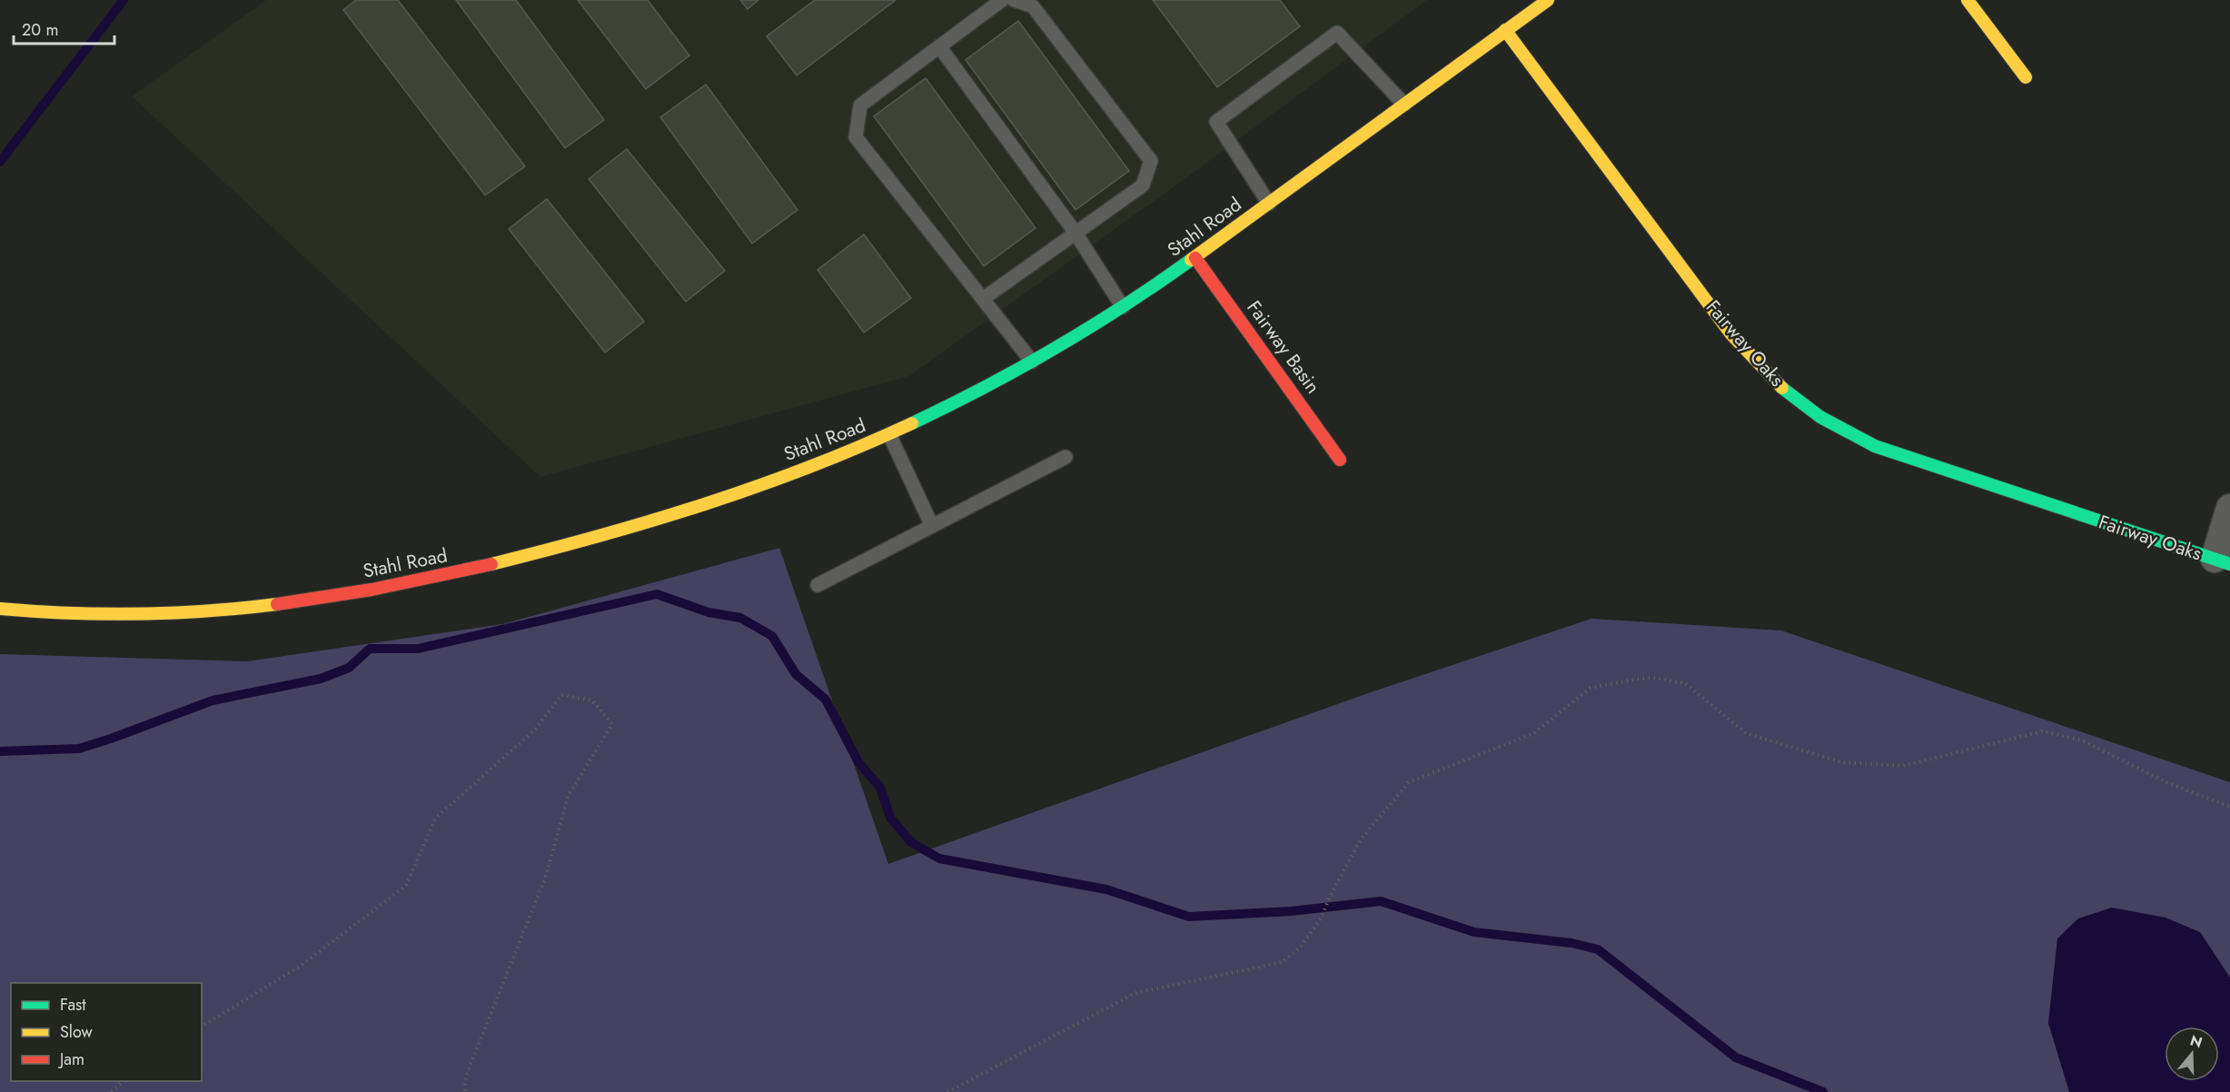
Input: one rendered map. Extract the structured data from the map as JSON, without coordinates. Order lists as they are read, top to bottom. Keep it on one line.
{"streets":{"street":["Stahl Road","Fairway Oaks","Fairway Basin"]},"crossings":[["Stahl Road","Fairway Oaks"],["Stahl Road","Fairway Basin"]],"legend":["Fast","Slow","Jam"],"scale_bar":"20 m","north":"top"}
